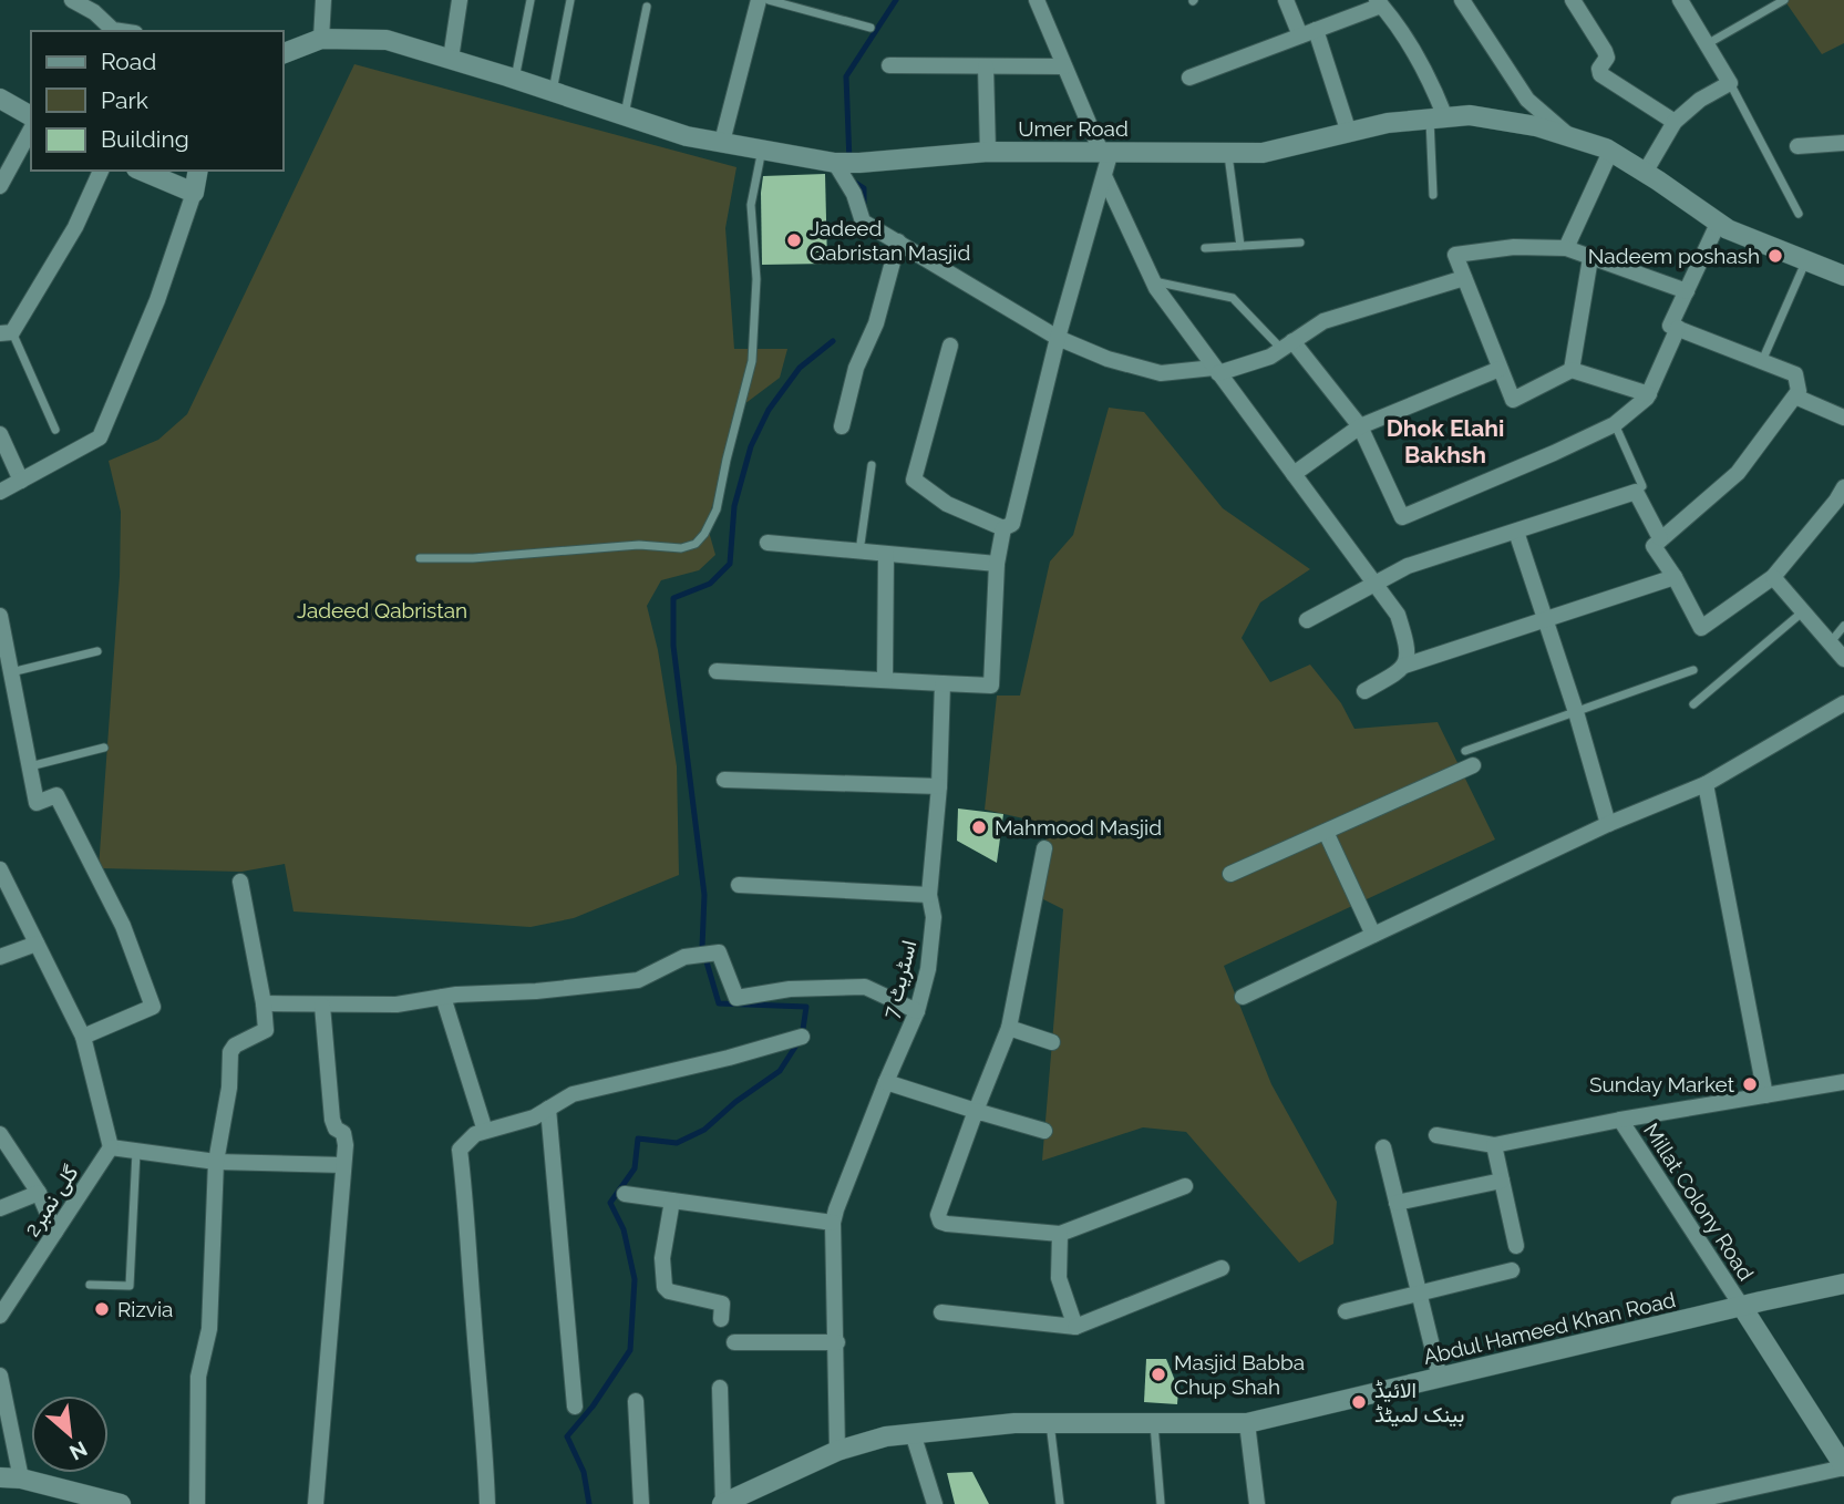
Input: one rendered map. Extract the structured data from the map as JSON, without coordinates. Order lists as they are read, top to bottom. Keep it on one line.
{"streets":{"street":["Umer Road","اسٹریٹ 7","گلی نمبر2","Millat Colony Road","Abdul Hameed Khan Road"]},"crossings":[["اسٹریٹ 7","Abdul Hameed Khan Road"],["Millat Colony Road","Abdul Hameed Khan Road"]],"districts":["Dhok Elahi Bakhsh"],"parks":["Jadeed Qabristan"],"places":["Jadeed Qabristan Masjid","Nadeem poshash","Mahmood Masjid","Sunday Market","Rizvia","Masjid Babba Chup Shah","الائیڈ بینک لمیٹڈ"],"legend":["Road","Park","Building"],"north":"bottom right"}
